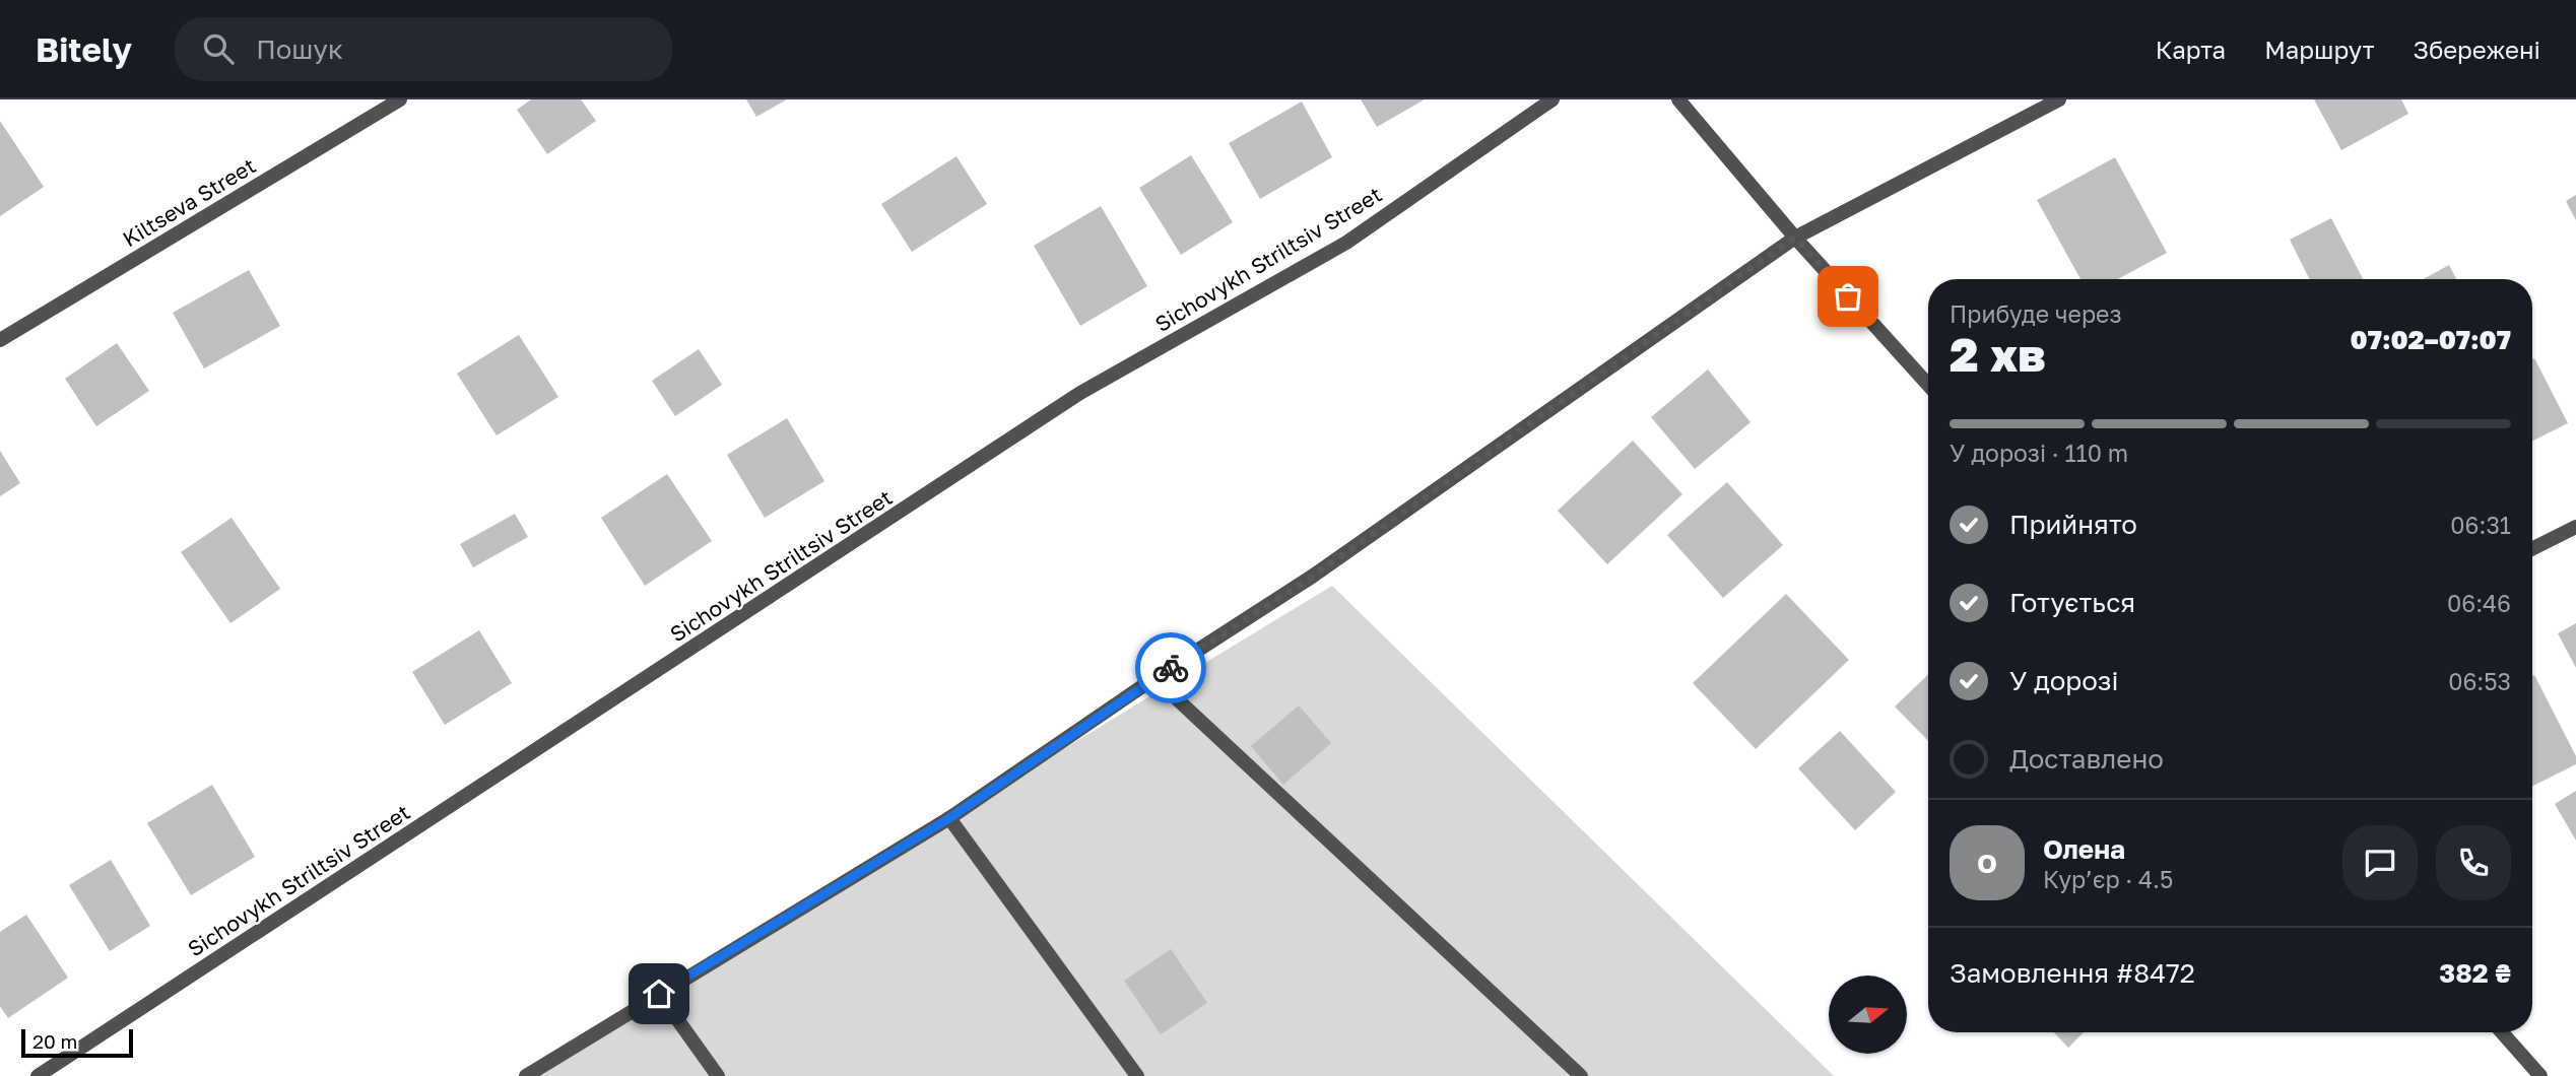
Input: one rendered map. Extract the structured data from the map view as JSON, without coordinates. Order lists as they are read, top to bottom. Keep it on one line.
{"streets":{"street":["Kiltseva Street","Sichovykh Striltsiv Street"]},"scale_bar":"20 m","north":"right","page":{"header":"Bitely","search":"Пошук","nav":["Карта","Маршрут","Збережені"],"heading":["2 хв","Прибуде через","07:02–07:07"],"panel":["Олена","Кур’єр · 4.5","Замовлення #8472","382 ₴"],"bar":"У дорозі · 110 m","list":[["Прийнято","06:31"],["Готується","06:46"],["У дорозі","06:53"],"Доставлено"],"round":"О","scale":"20 m"}}
